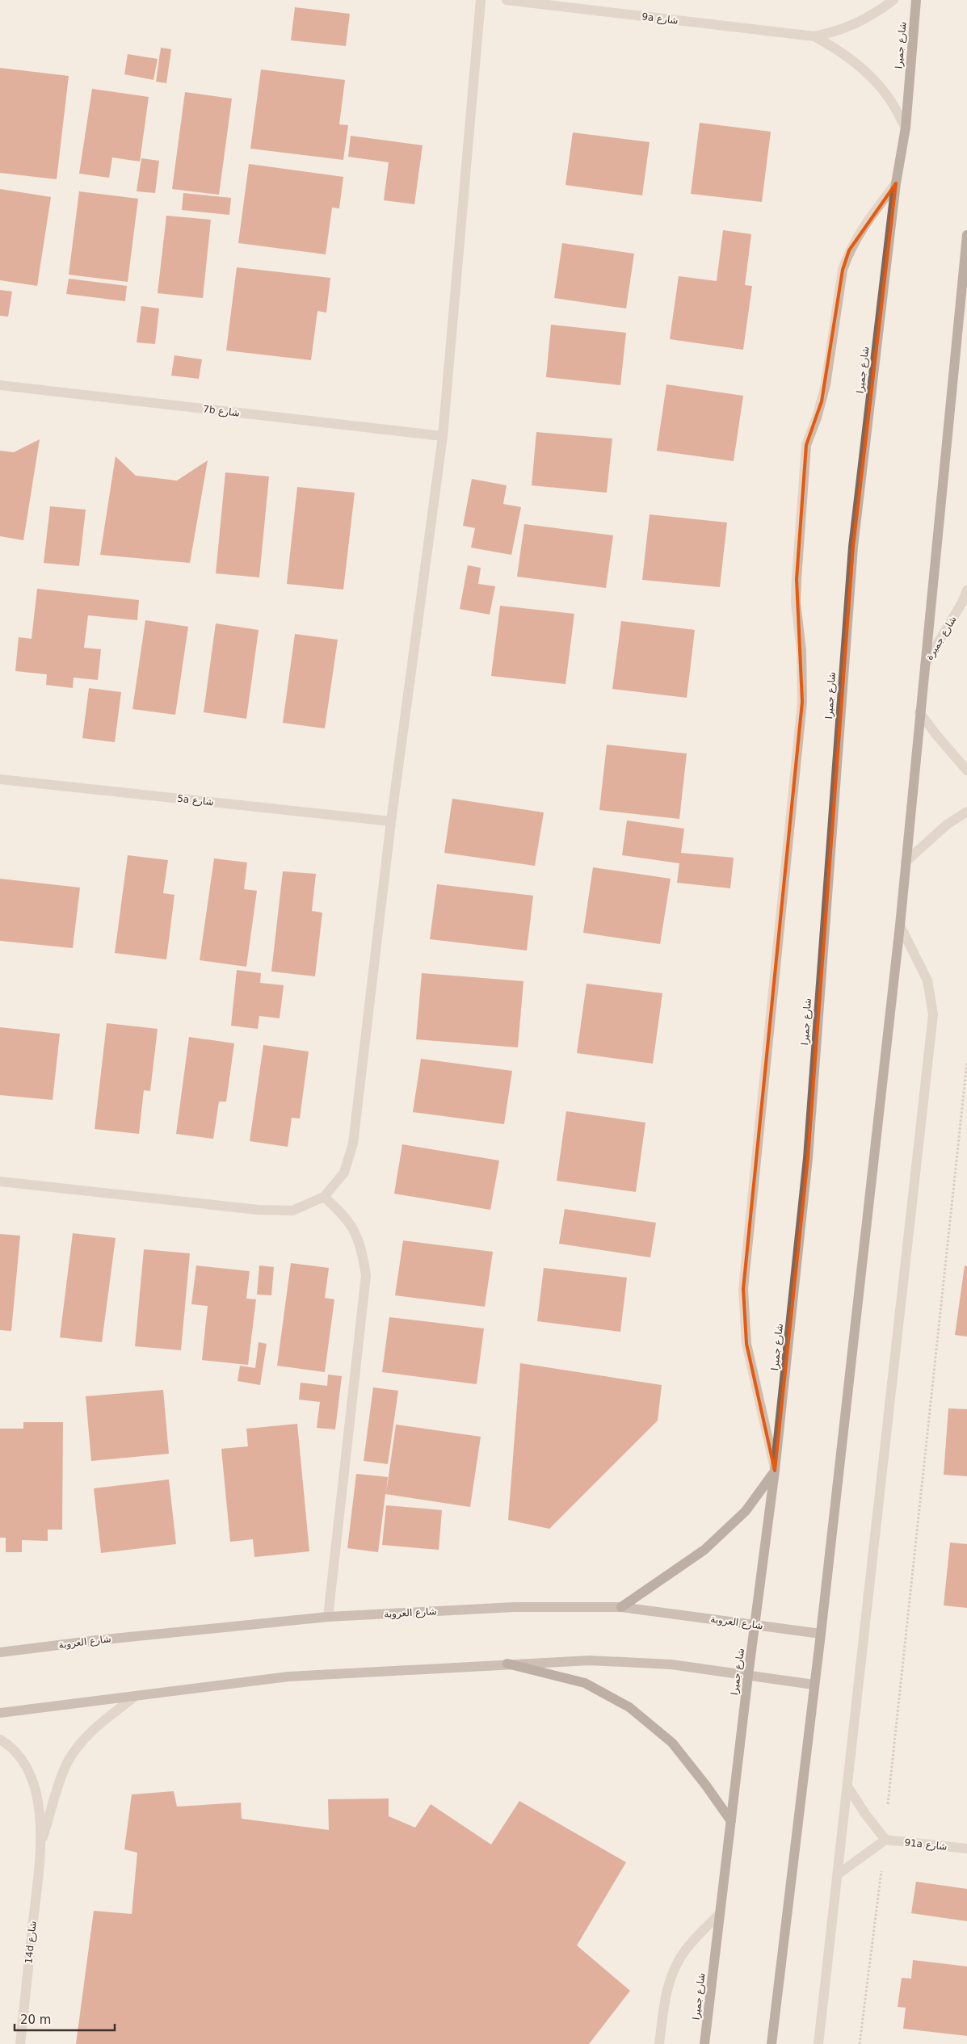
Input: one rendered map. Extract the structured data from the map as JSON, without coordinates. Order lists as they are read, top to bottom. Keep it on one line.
{"streets":{"main road":["شارع جميرا","شارع العروبة"],"street":["9a شارع","7b شارع","شارع جميرة","5a شارع","91a شارع","14d شارع"]},"crossings":[["9a شارع","شارع جميرا"],["شارع جميرا","شارع العروبة"]],"scale_bar":"20 m"}
